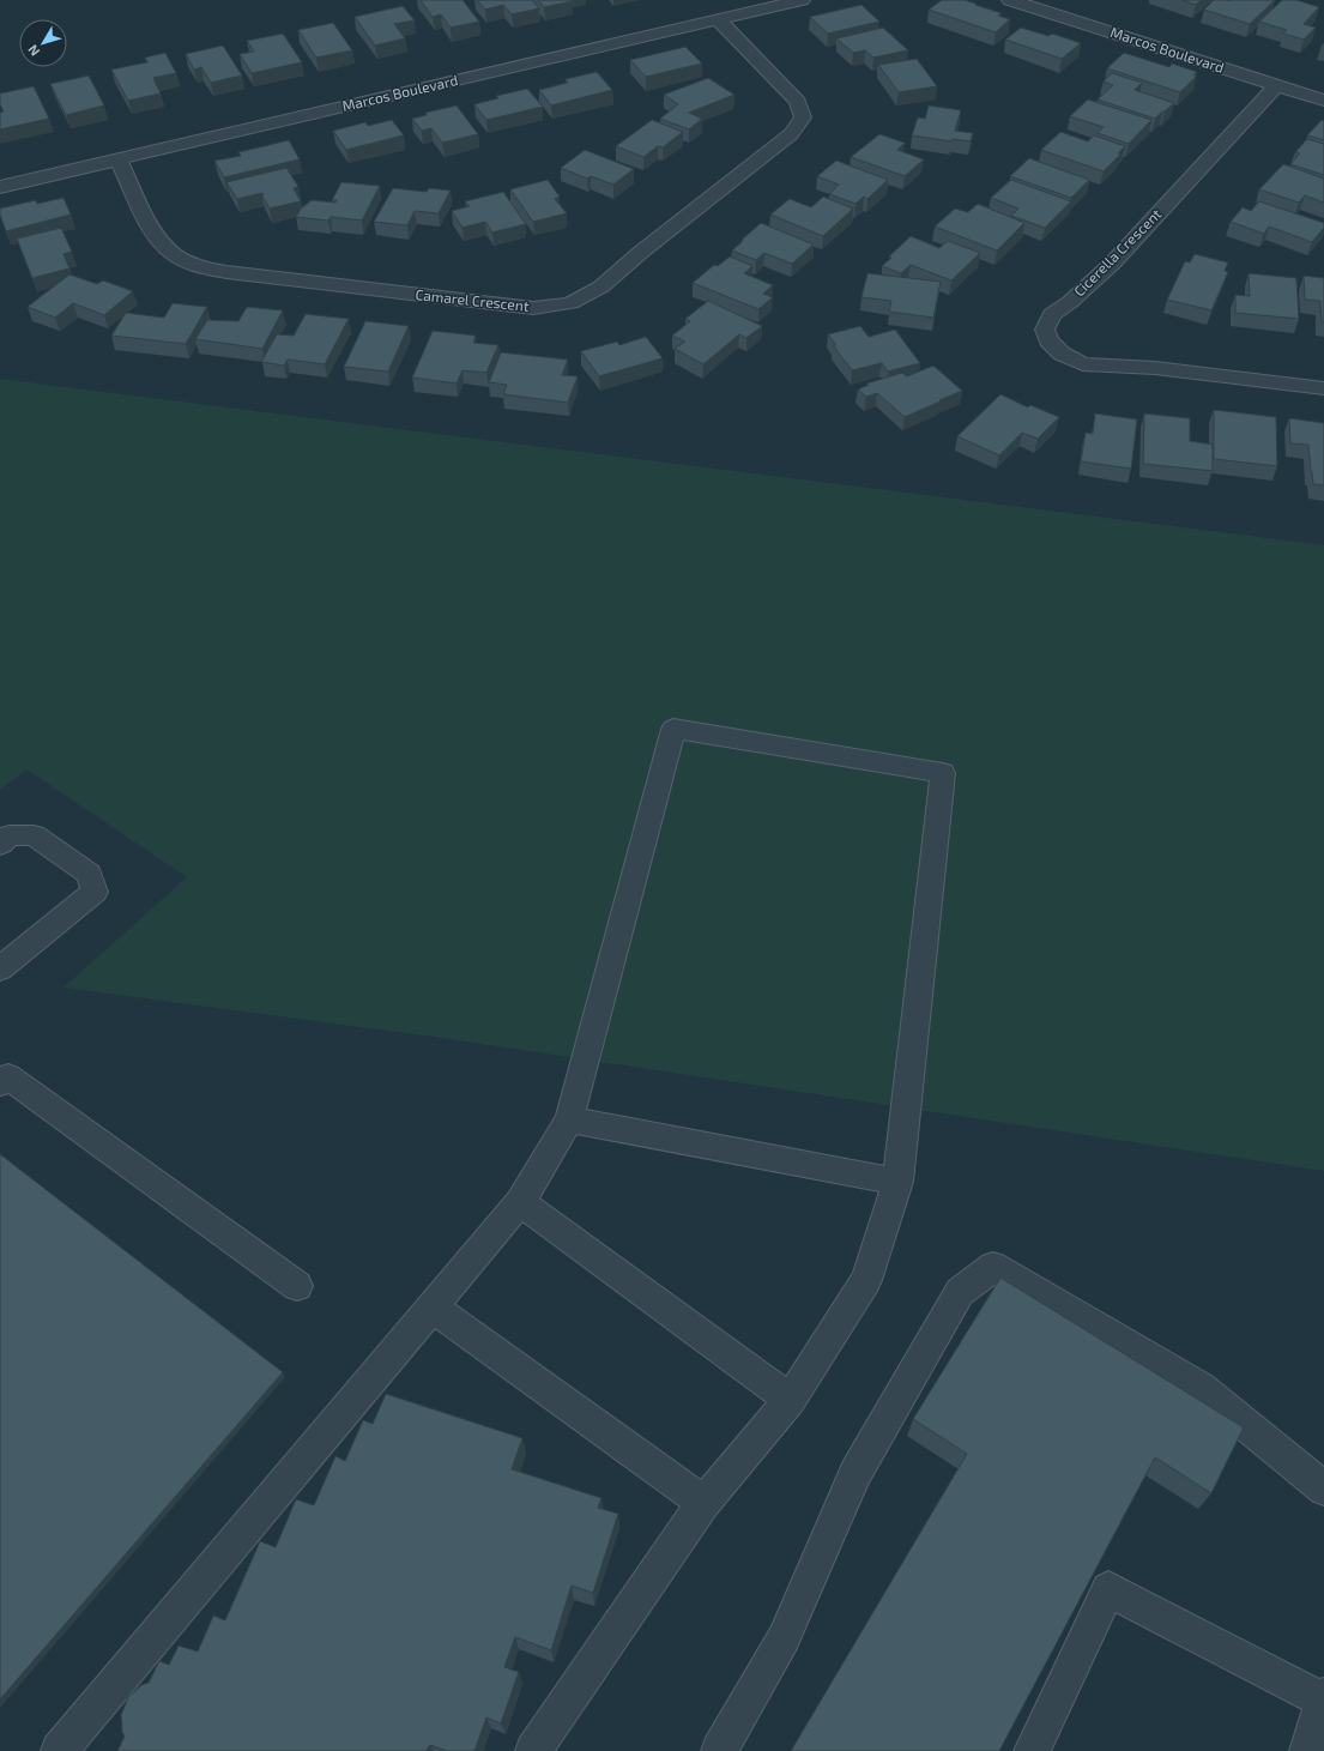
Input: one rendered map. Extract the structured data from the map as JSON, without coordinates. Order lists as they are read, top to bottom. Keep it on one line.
{"streets":{"street":["Marcos Boulevard","Cicerella Crescent","Camarel Crescent"]},"crossings":[["Marcos Boulevard","Cicerella Crescent"],["Marcos Boulevard","Camarel Crescent"]],"north":"bottom left"}
